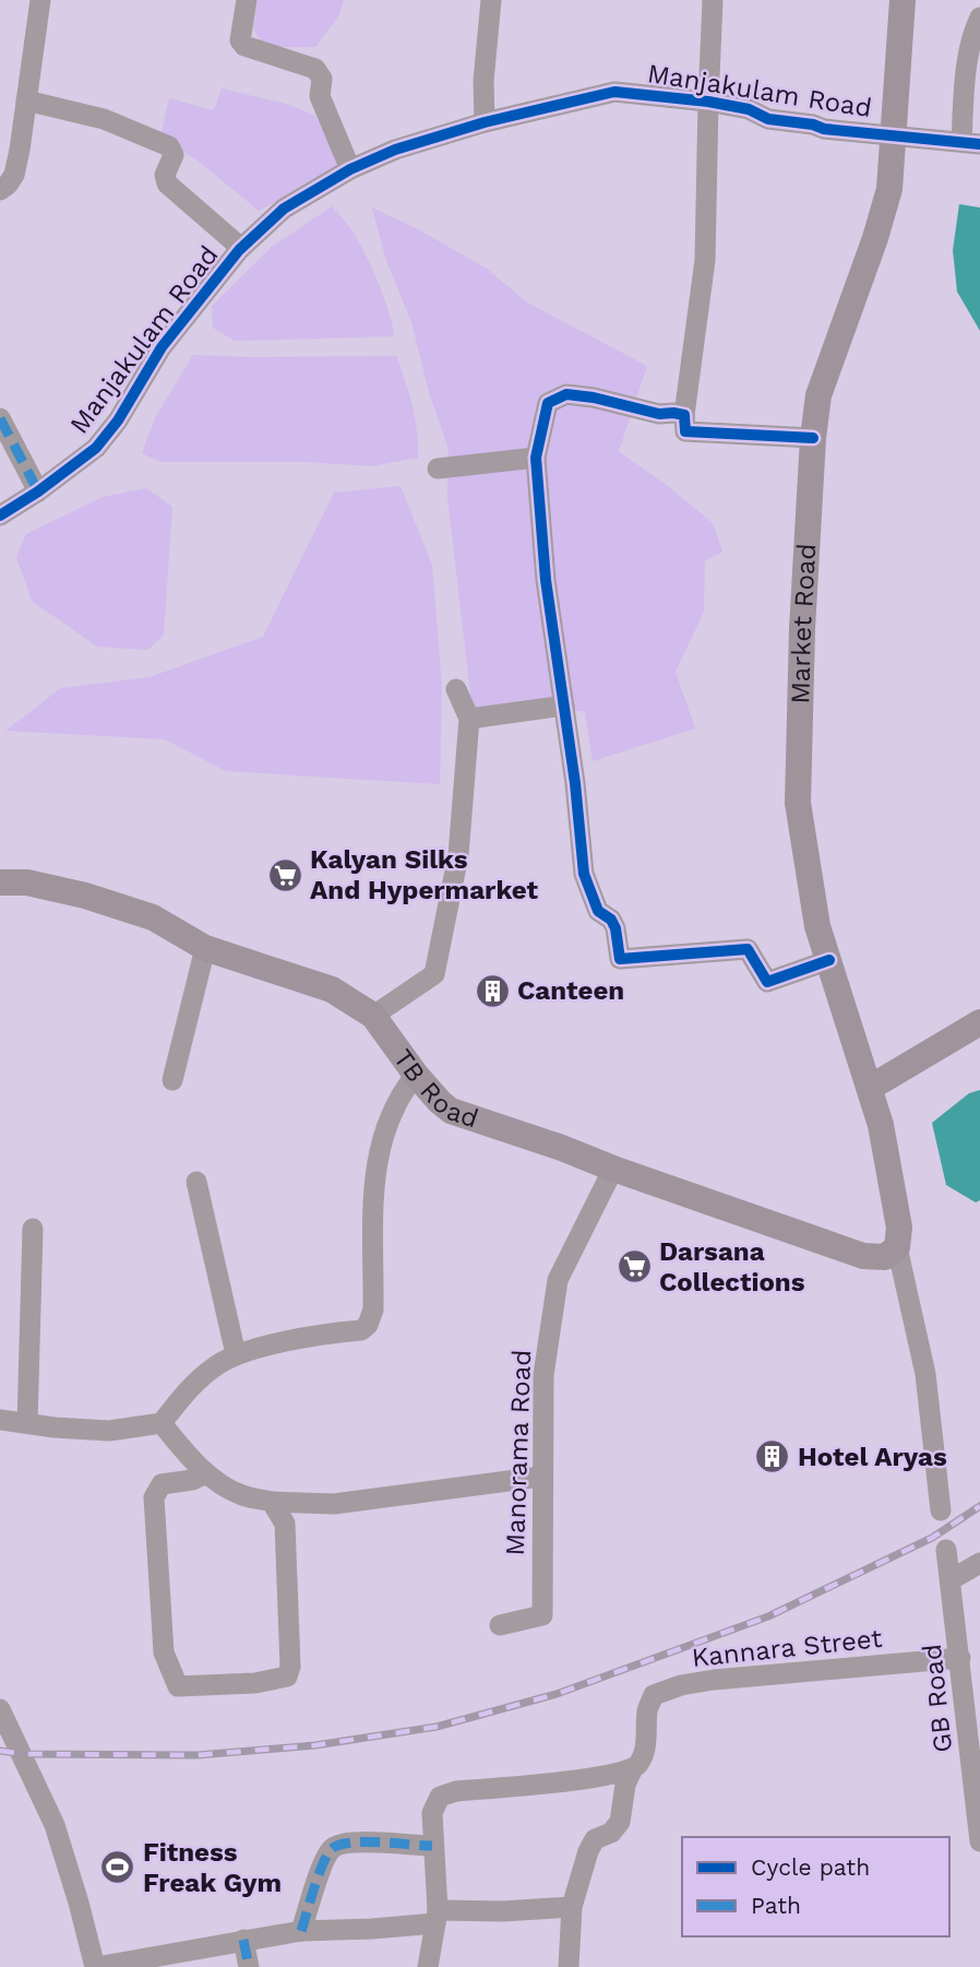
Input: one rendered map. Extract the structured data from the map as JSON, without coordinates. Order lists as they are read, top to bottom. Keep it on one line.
{"streets":{"main road":["Market Road","TB Road"],"street":["Manjakulam Road","Manorama Road","Kannara Street","GB Road"]},"crossings":[["Manjakulam Road","Market Road"],["Market Road","TB Road"],["TB Road","Manorama Road"],["Kannara Street","GB Road"]],"places":{"supermarket":["Kalyan Silks And Hypermarket","Darsana Collections"],"building":["Canteen","Hotel Aryas"],"sports":["Fitness Freak Gym"]},"legend":["Cycle path","Path"]}
